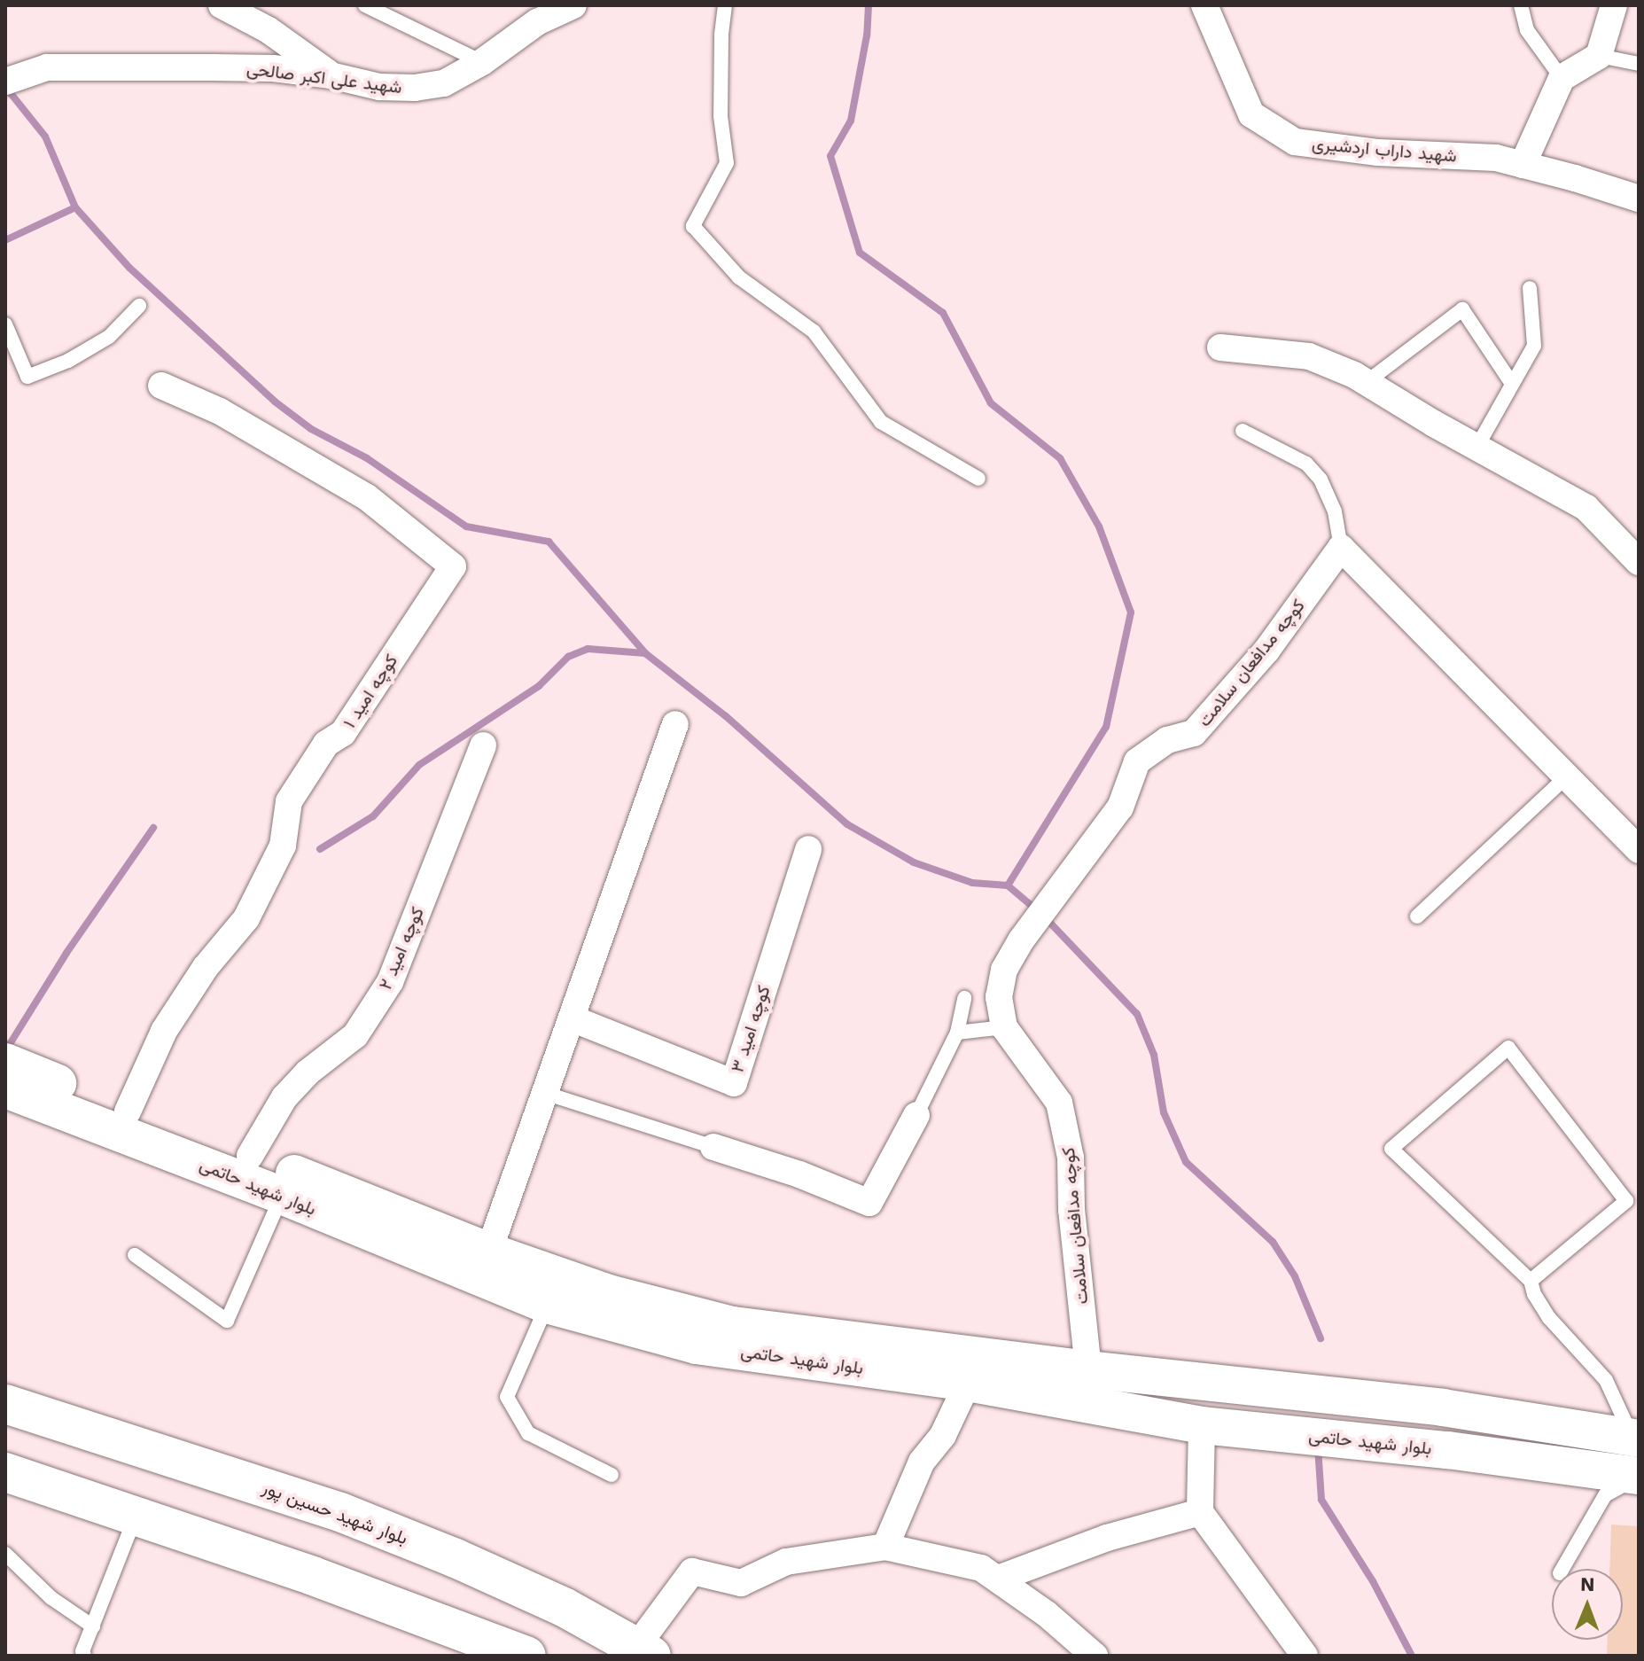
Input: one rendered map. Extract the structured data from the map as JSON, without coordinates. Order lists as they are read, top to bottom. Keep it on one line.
{"streets":{"main road":["بلوار شهید حاتمی","بلوار شهيد حسین پور"],"street":["شهید علی اکبر صالحی","شهید داراب اردشیری","کوچه مدافعان سلامت","کوچه امید ۱","کوچه امید ۲","کوچه امید ۳"]},"crossings":[["کوچه مدافعان سلامت","بلوار شهید حاتمی"],["کوچه امید ۱","بلوار شهید حاتمی"],["کوچه امید ۲","بلوار شهید حاتمی"]],"north":"top"}
